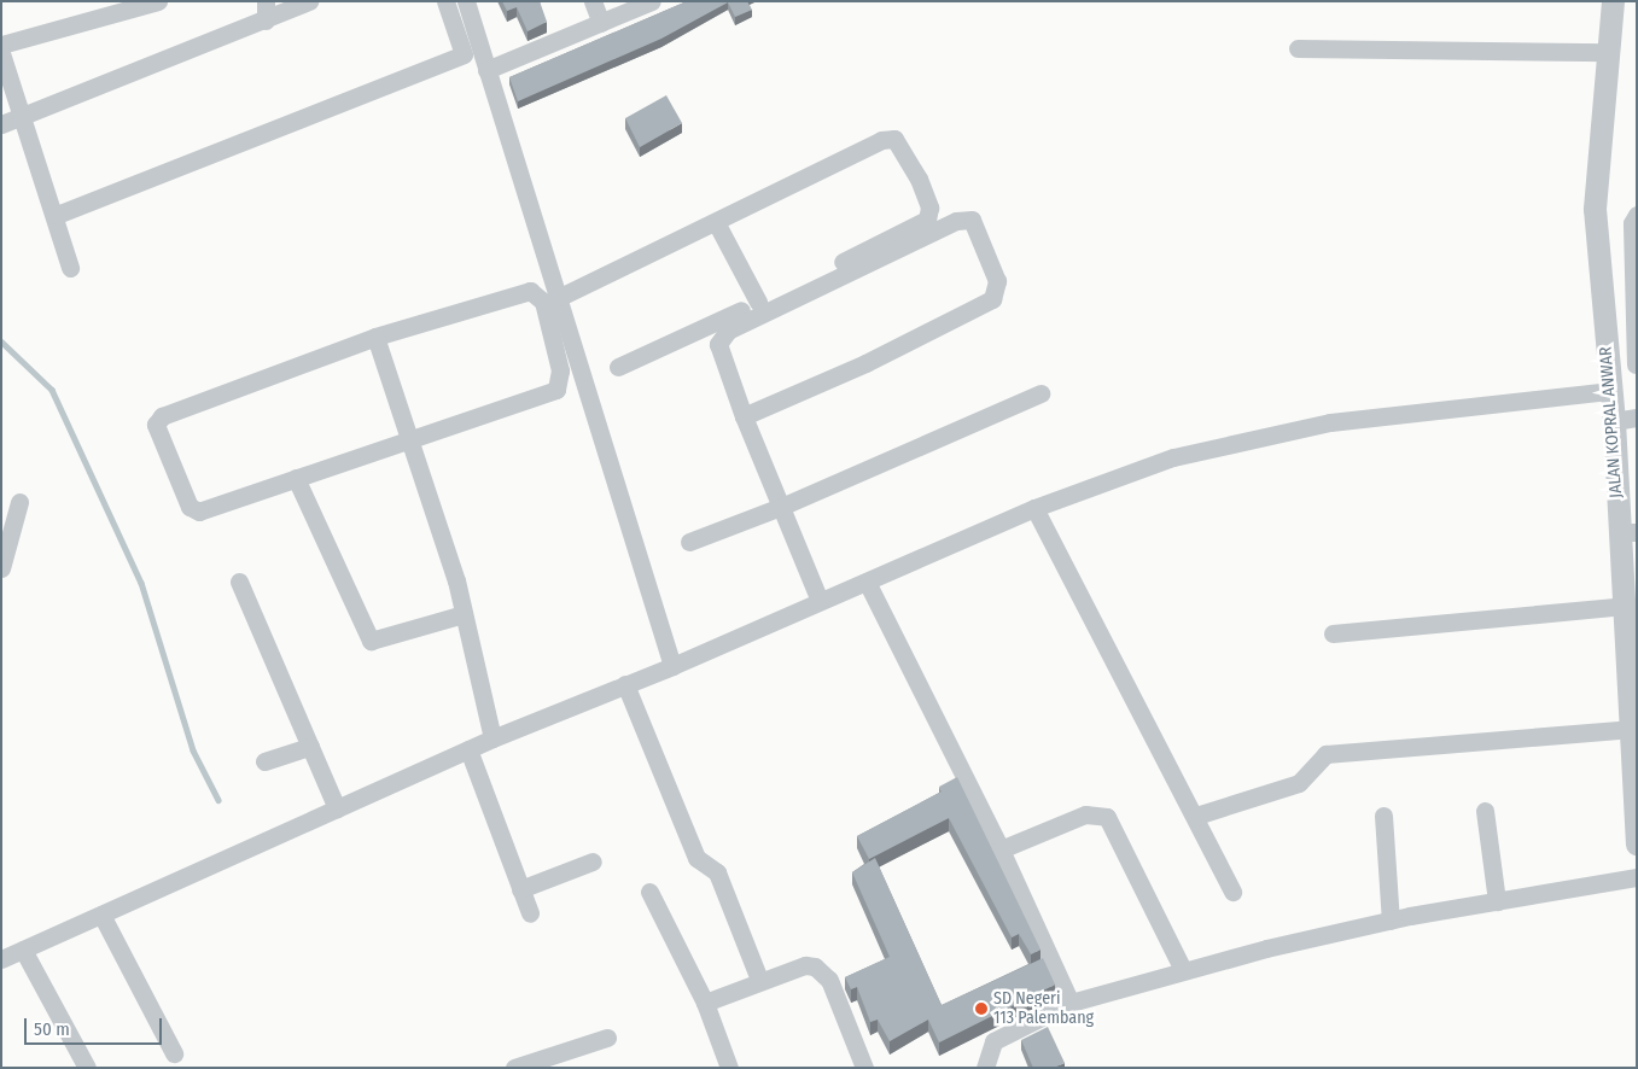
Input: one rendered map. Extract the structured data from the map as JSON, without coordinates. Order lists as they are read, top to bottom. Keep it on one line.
{"streets":{"street":["JALAN KOPRAL ANWAR"]},"places":["SD Negeri 113 Palembang"],"scale_bar":"50 m"}
